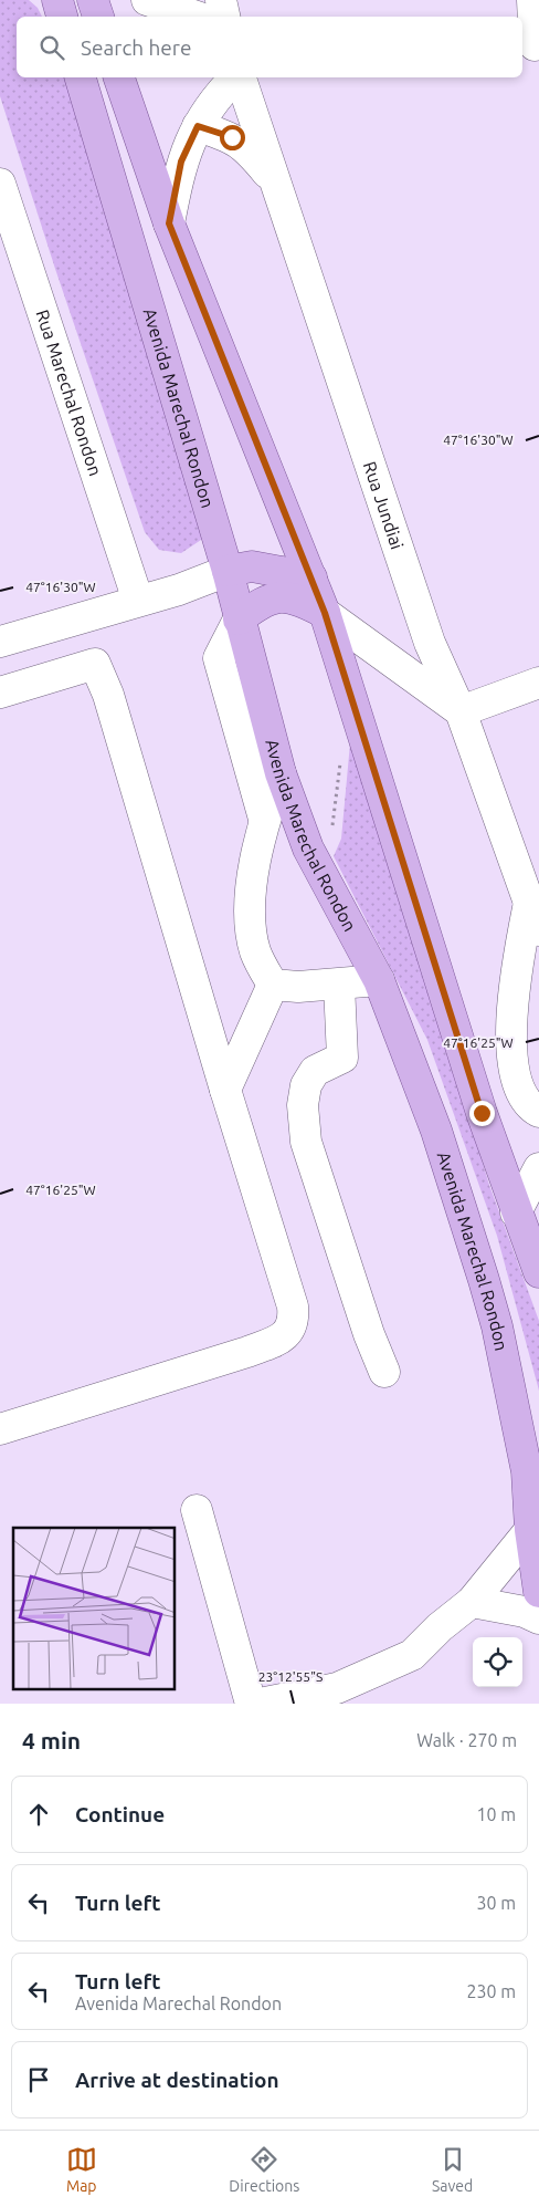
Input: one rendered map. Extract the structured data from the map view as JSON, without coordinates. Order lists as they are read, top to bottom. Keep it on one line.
{"streets":{"main road":["Avenida Marechal Rondon"],"street":["Rua Marechal Rondon","Rua Jundiai"]},"page":{"search":"Search here","heading":["4 min","Walk · 270 m"],"list":[["Continue","10 m"],["Turn left","30 m"],["Turn left","Avenida Marechal Rondon","230 m"],"Arrive at destination"],"nav":["Map","Directions","Saved"]},"coordinates":["47°16'30\"W","47°16'25\"W","23°12'55\"S"]}
